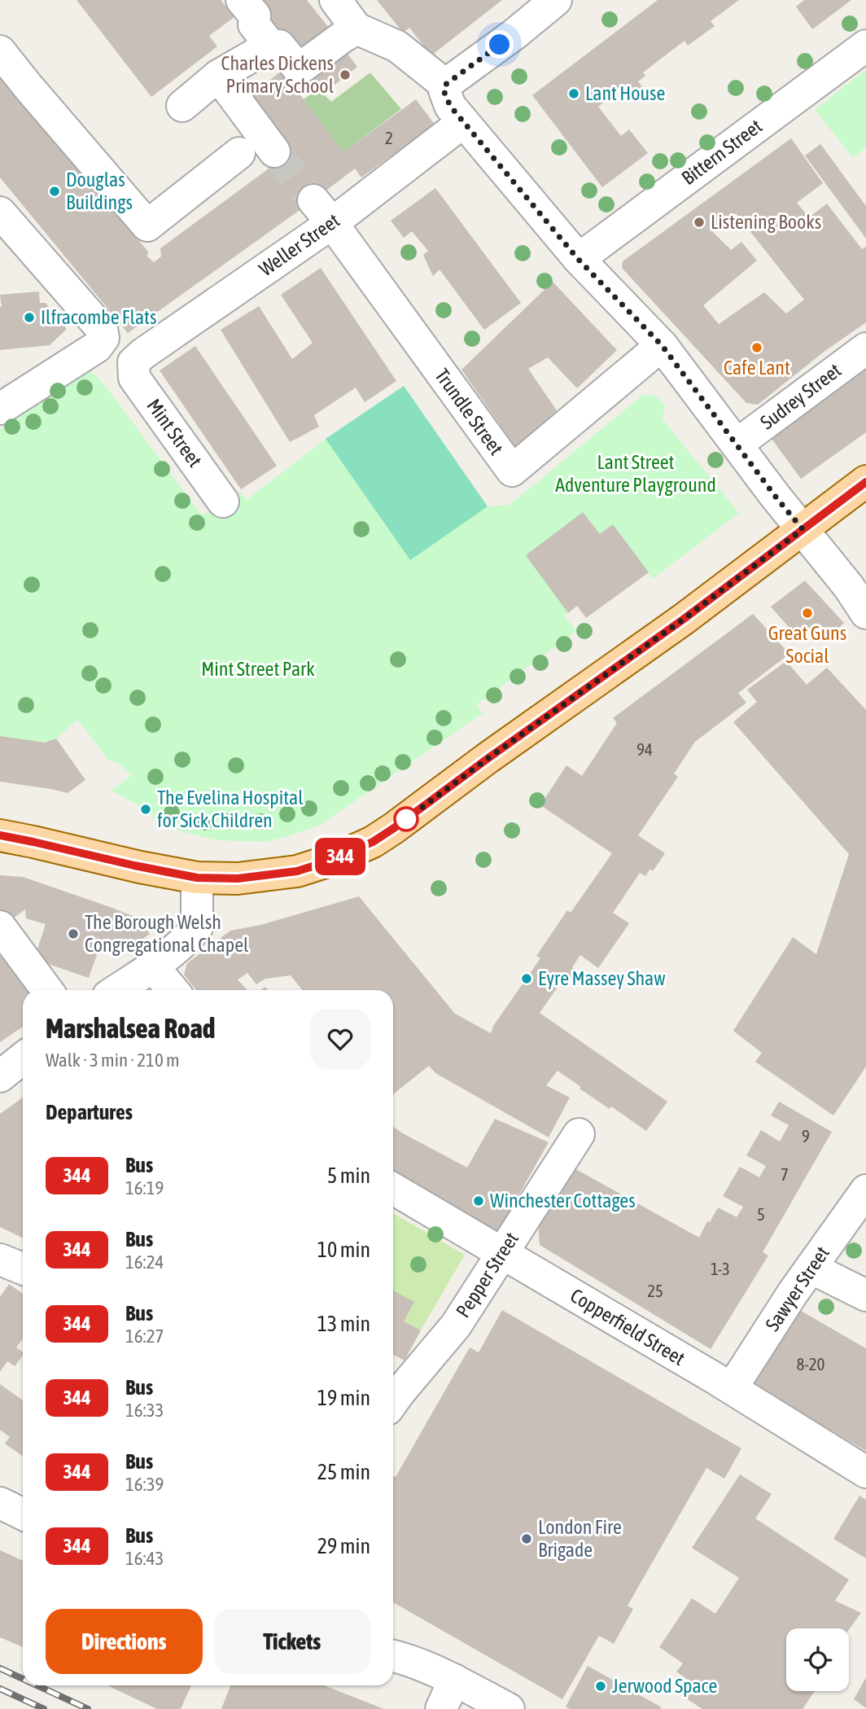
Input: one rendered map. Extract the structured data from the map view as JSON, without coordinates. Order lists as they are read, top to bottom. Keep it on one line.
{"streets":{"street":["Bittern Street","Weller Street","Sudrey Street","Trundle Street","Mint Street","Pepper Street","Sawyer Street","Copperfield Street"]},"crossings":[["Weller Street","Trundle Street"],["Weller Street","Mint Street"],["Pepper Street","Copperfield Street"],["Sawyer Street","Copperfield Street"]],"parks":["Lant Street Adventure Playground","Mint Street Park"],"places":["Charles Dickens Primary School","Lant House","Douglas Buildings","Listening Books","Ilfracombe Flats","Cafe Lant","Great Guns Social","The Evelina Hospital for Sick Children","The Borough Welsh Congregational Chapel","Eyre Massey Shaw","Winchester Cottages","London Fire Brigade","Jerwood Space"],"lines":["bus line 344"],"house_numbers":["2","94","9","7","5","1-3","25","8-20"],"page":{"on_map":"344","heading":[["Marshalsea Road","Walk · 3 min · 210 m"],"Departures"],"list":[{"mark":"344","name":"Bus","note":"16:19","value":"5 min"},{"mark":"344","name":"Bus","note":"16:24","value":"10 min"},{"mark":"344","name":"Bus","note":"16:27","value":"13 min"},{"mark":"344","name":"Bus","note":"16:33","value":"19 min"},{"mark":"344","name":"Bus","note":"16:39","value":"25 min"},{"mark":"344","name":"Bus","note":"16:43","value":"29 min"}],"buttons":["Directions","Tickets"]}}
